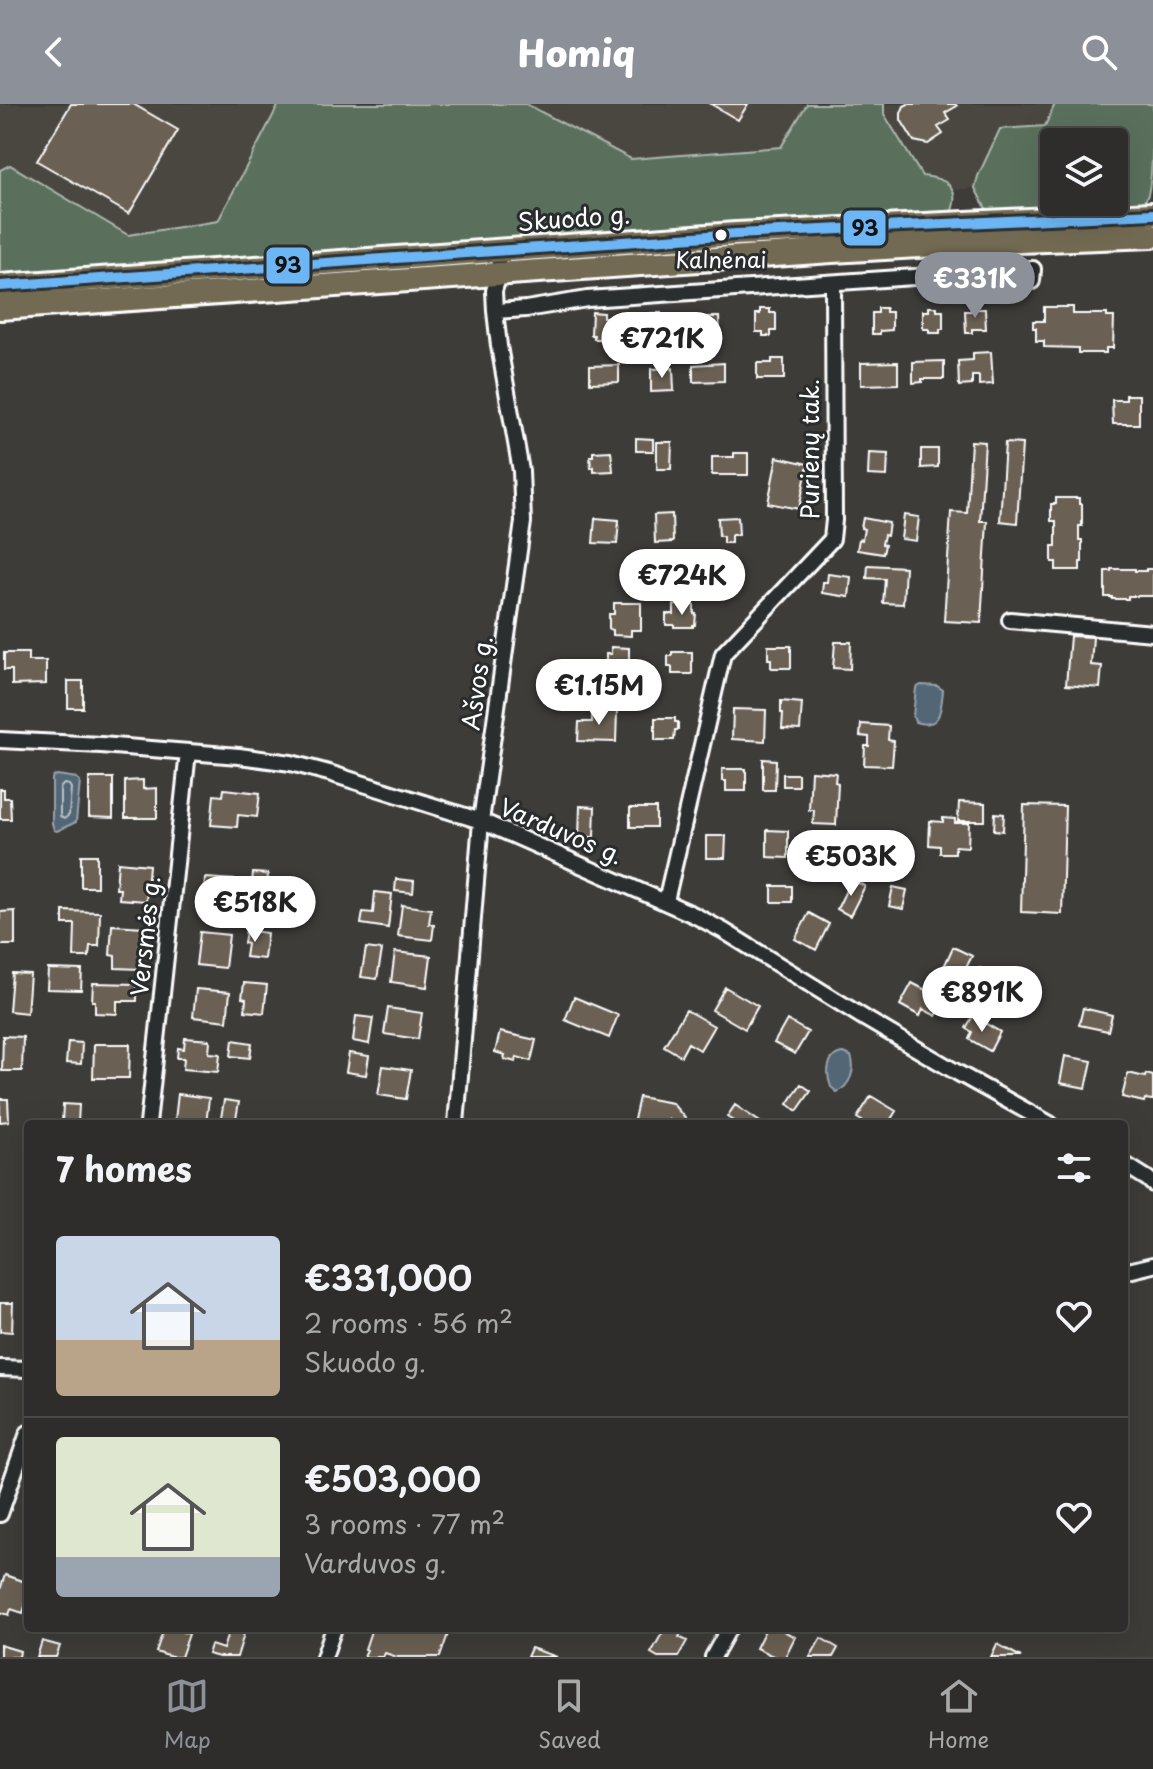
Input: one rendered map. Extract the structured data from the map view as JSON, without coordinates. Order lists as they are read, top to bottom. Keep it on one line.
{"streets":{"main road":["Skuodo g."],"street":["Purienų tak.","Ašvos g.","Varduvos g.","Versmės g."]},"crossings":[["Skuodo g.","Ašvos g."],["Purienų tak.","Varduvos g."],["Ašvos g.","Varduvos g."],["Varduvos g.","Versmės g."]],"places":["Kalnėnai"],"lines":["transit line 93"],"page":{"header":"Homiq","price":["€331K","€721K","€724K","€1.15M","€503K","€518K","€891K"],"heading":"7 homes","list":[{"name":"€331,000","note":"2 rooms · 56 m² · Skuodo g."},{"name":"€503,000","note":"3 rooms · 77 m² · Varduvos g."}],"tabs":["Map","Saved","Home"]}}
